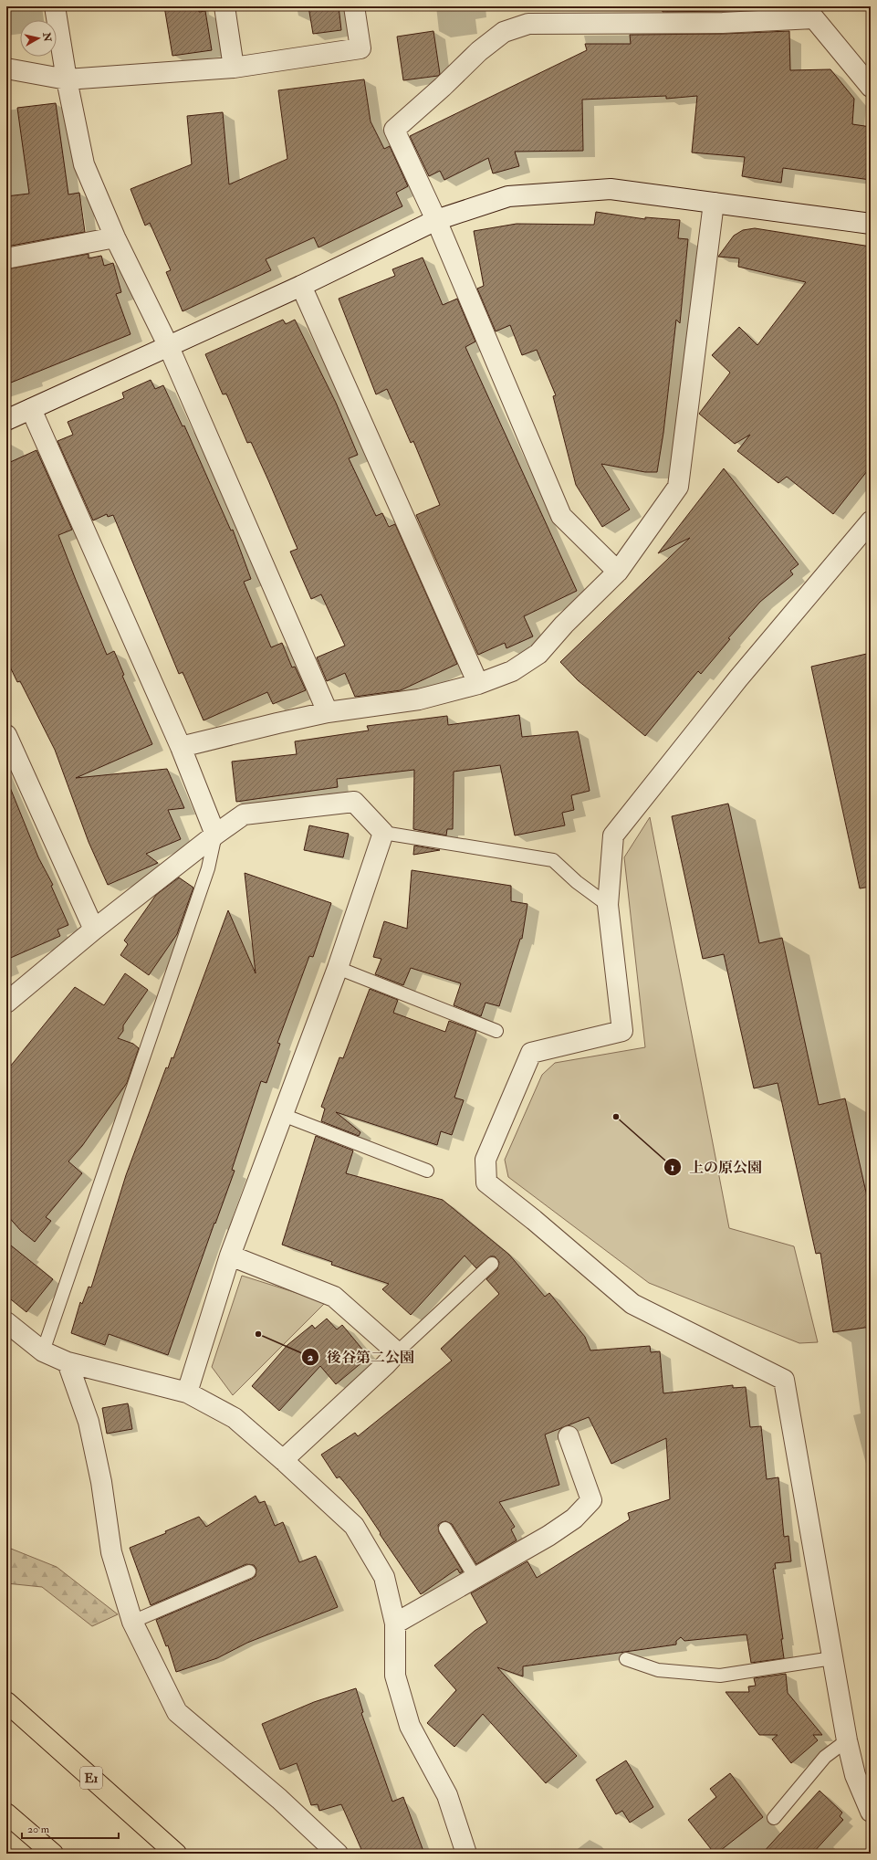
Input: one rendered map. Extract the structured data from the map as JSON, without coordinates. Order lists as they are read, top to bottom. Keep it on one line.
{"streets":{"highway":["E1"]},"places":["上の原公園","後谷第二公園"],"scale_bar":"20 m","north":"right"}
